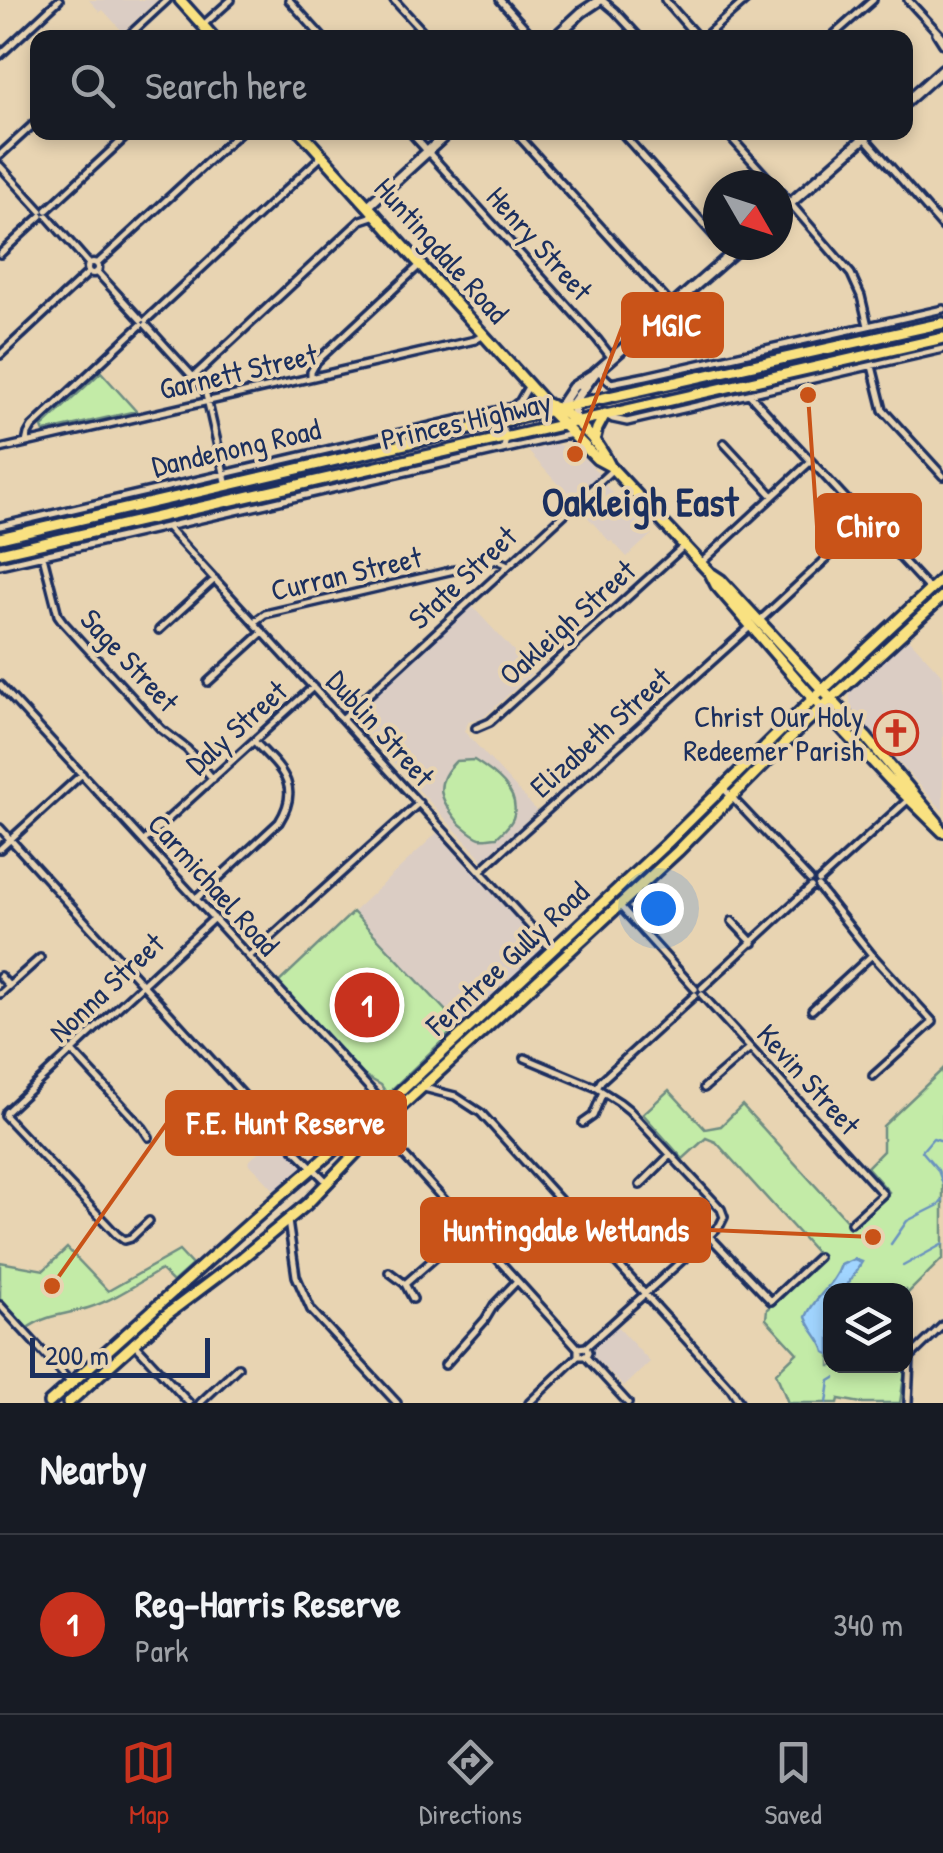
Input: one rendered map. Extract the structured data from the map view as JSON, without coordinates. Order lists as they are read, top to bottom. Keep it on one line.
{"streets":{"main road":["Huntingdale Road","Princes Highway","Ferntree Gully Road"],"street":["Henry Street","Garnett Street","Dandenong Road","Curran Street","State Street","Oakleigh Street","Sage Street","Daly Street","Dublin Street","Elizabeth Street","Carmichael Road","Nonna Street","Kevin Street"]},"crossings":[["Huntingdale Road","Garnett Street"],["Huntingdale Road","Princes Highway"],["Huntingdale Road","Dandenong Road"],["Huntingdale Road","State Street"],["Huntingdale Road","Oakleigh Street"],["Huntingdale Road","Elizabeth Street"],["Huntingdale Road","Ferntree Gully Road"],["Princes Highway","Dandenong Road"],["Dandenong Road","Sage Street"],["Dandenong Road","Dublin Street"],["Curran Street","State Street"],["Curran Street","Dublin Street"],["State Street","Dublin Street"],["Sage Street","Daly Street"],["Daly Street","Dublin Street"],["Daly Street","Carmichael Road"],["Dublin Street","Elizabeth Street"],["Dublin Street","Ferntree Gully Road"],["Carmichael Road","Ferntree Gully Road"],["Carmichael Road","Nonna Street"],["Ferntree Gully Road","Kevin Street"]],"districts":["Oakleigh East"],"places":{"other":["Chiro","MGIC","Huntingdale Wetlands","F.E. Hunt Reserve"],"church":["Christ Our Holy Redeemer Parish"]},"scale_bar":"200 m","north":"bottom right","page":{"search":"Search here","pins":"1","scale":"200 m","heading":"Nearby","list":[{"mark":"1","name":"Reg-Harris Reserve","note":"Park","value":"340 m"}],"nav":["Map","Directions","Saved"]}}
